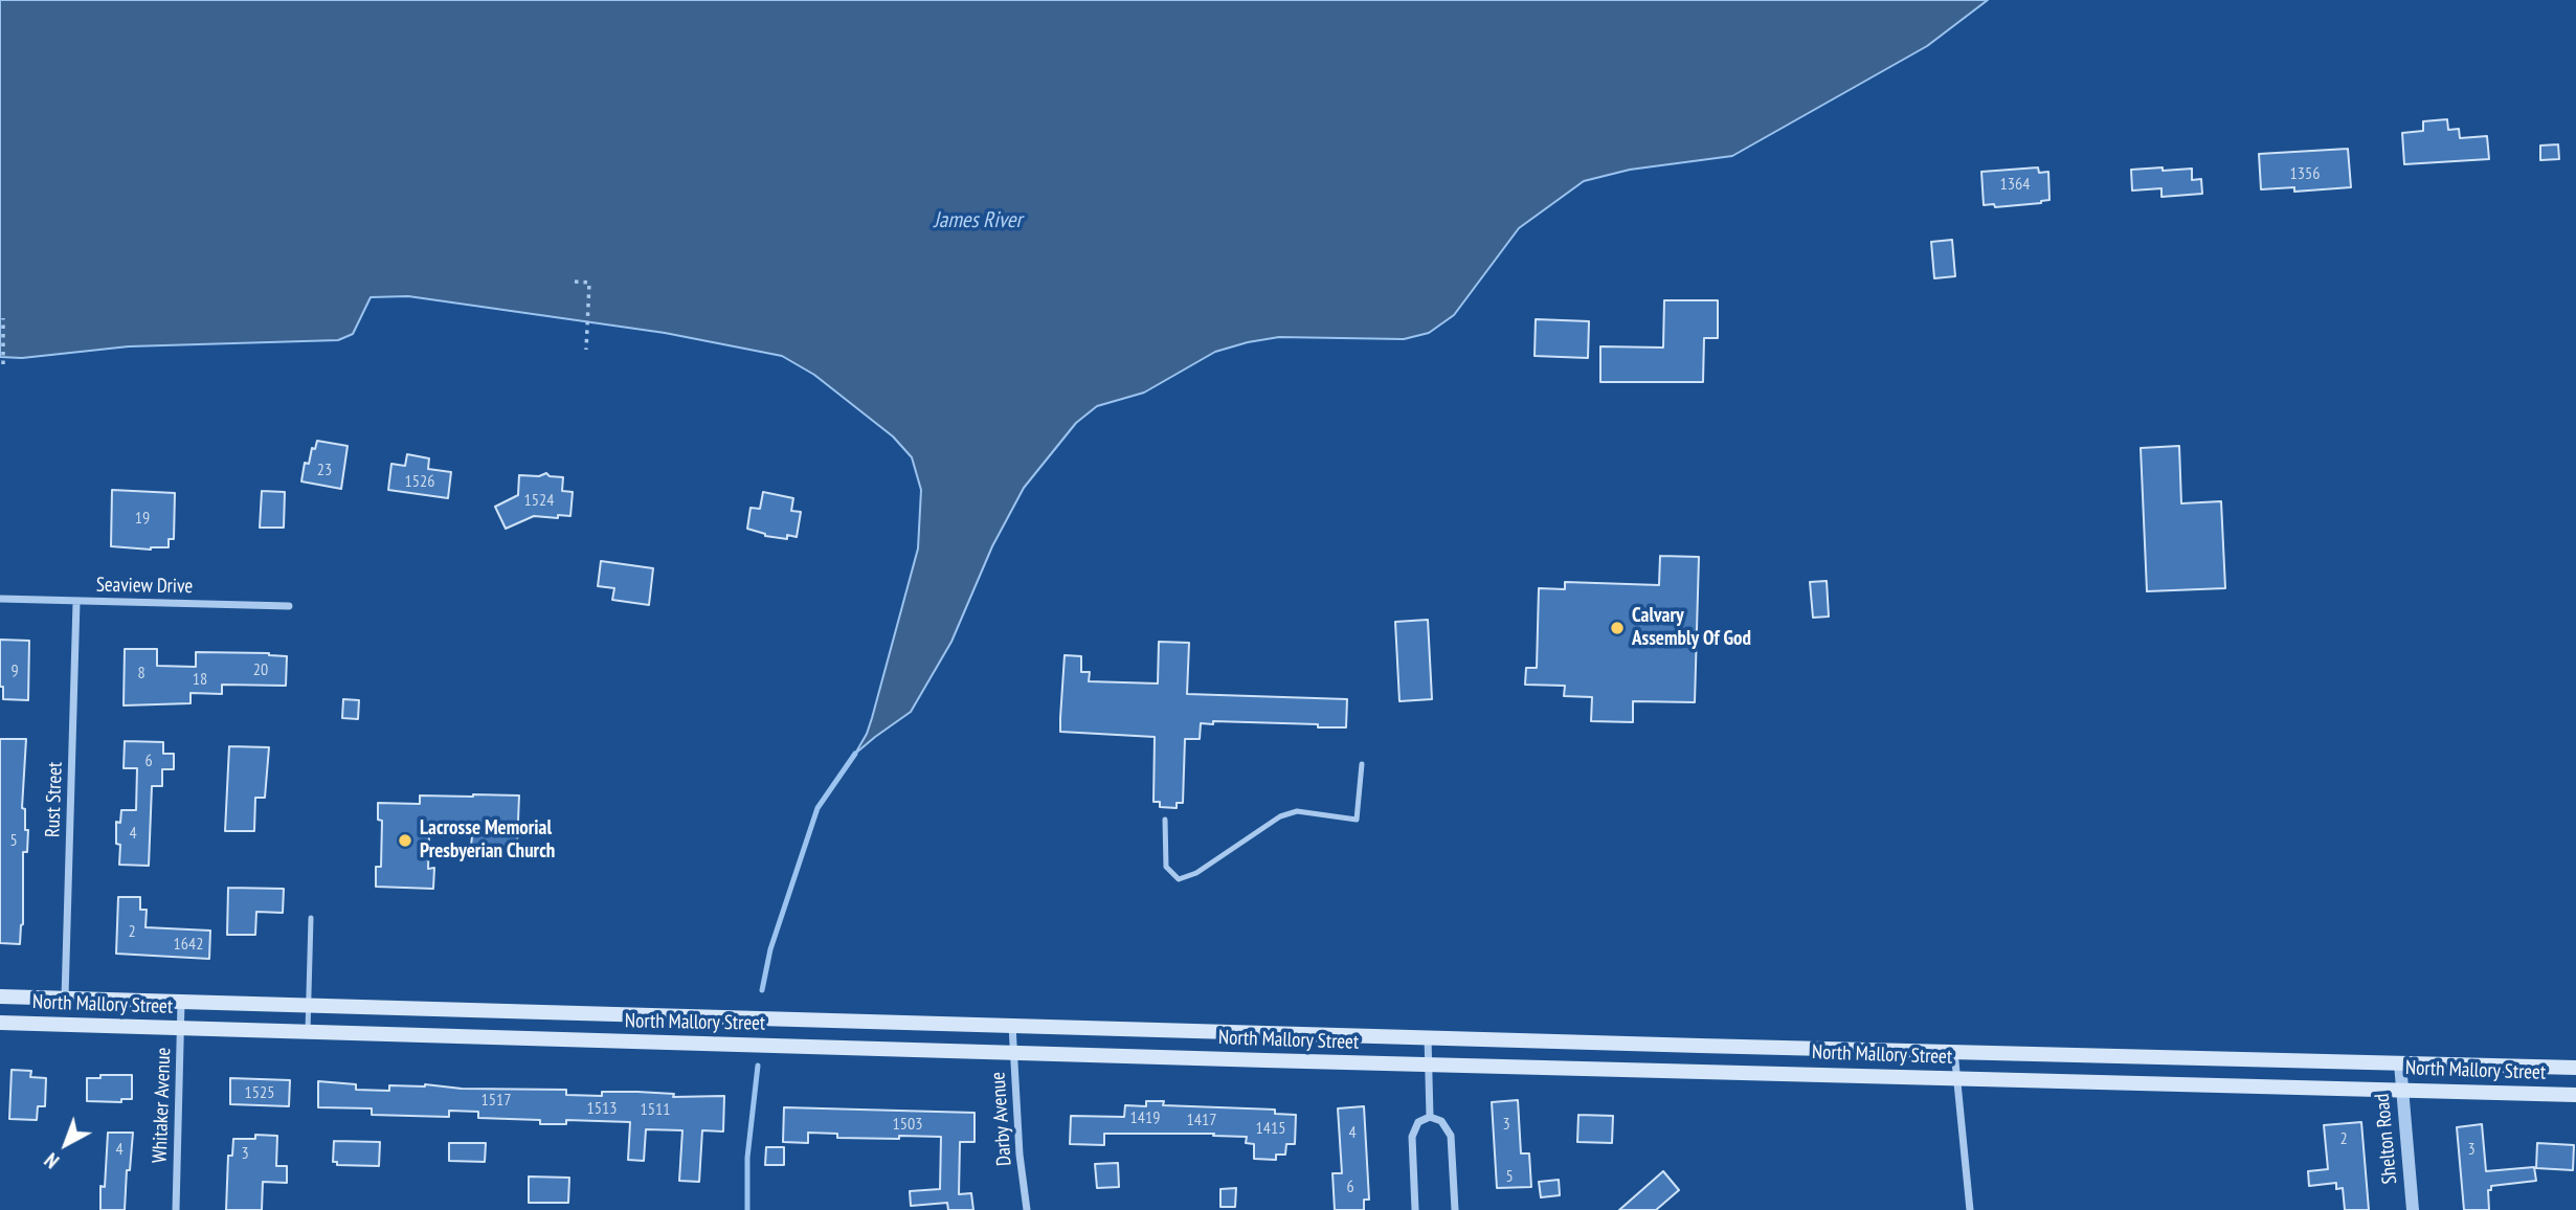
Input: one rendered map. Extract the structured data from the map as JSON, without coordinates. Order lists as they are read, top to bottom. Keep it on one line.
{"streets":{"main road":["North Mallory Street"],"street":["Seaview Drive","Rust Street","Whitaker Avenue","Darby Avenue","Shelton Road"]},"crossings":[["Seaview Drive","Rust Street"],["Rust Street","North Mallory Street"],["North Mallory Street","Whitaker Avenue"],["North Mallory Street","Darby Avenue"],["North Mallory Street","Shelton Road"]],"water":["James River"],"places":["Calvary Assembly Of God","Lacrosse Memorial Presbyerian Church"],"house_numbers":["1356","1364","23","1526","1524","19","20","9","8","18","6","4","5","2","1642","1525","1517","1513","1511","1419","1417","1503","3","1415","4","2","4","3","3","5","6"],"north":"bottom left"}
